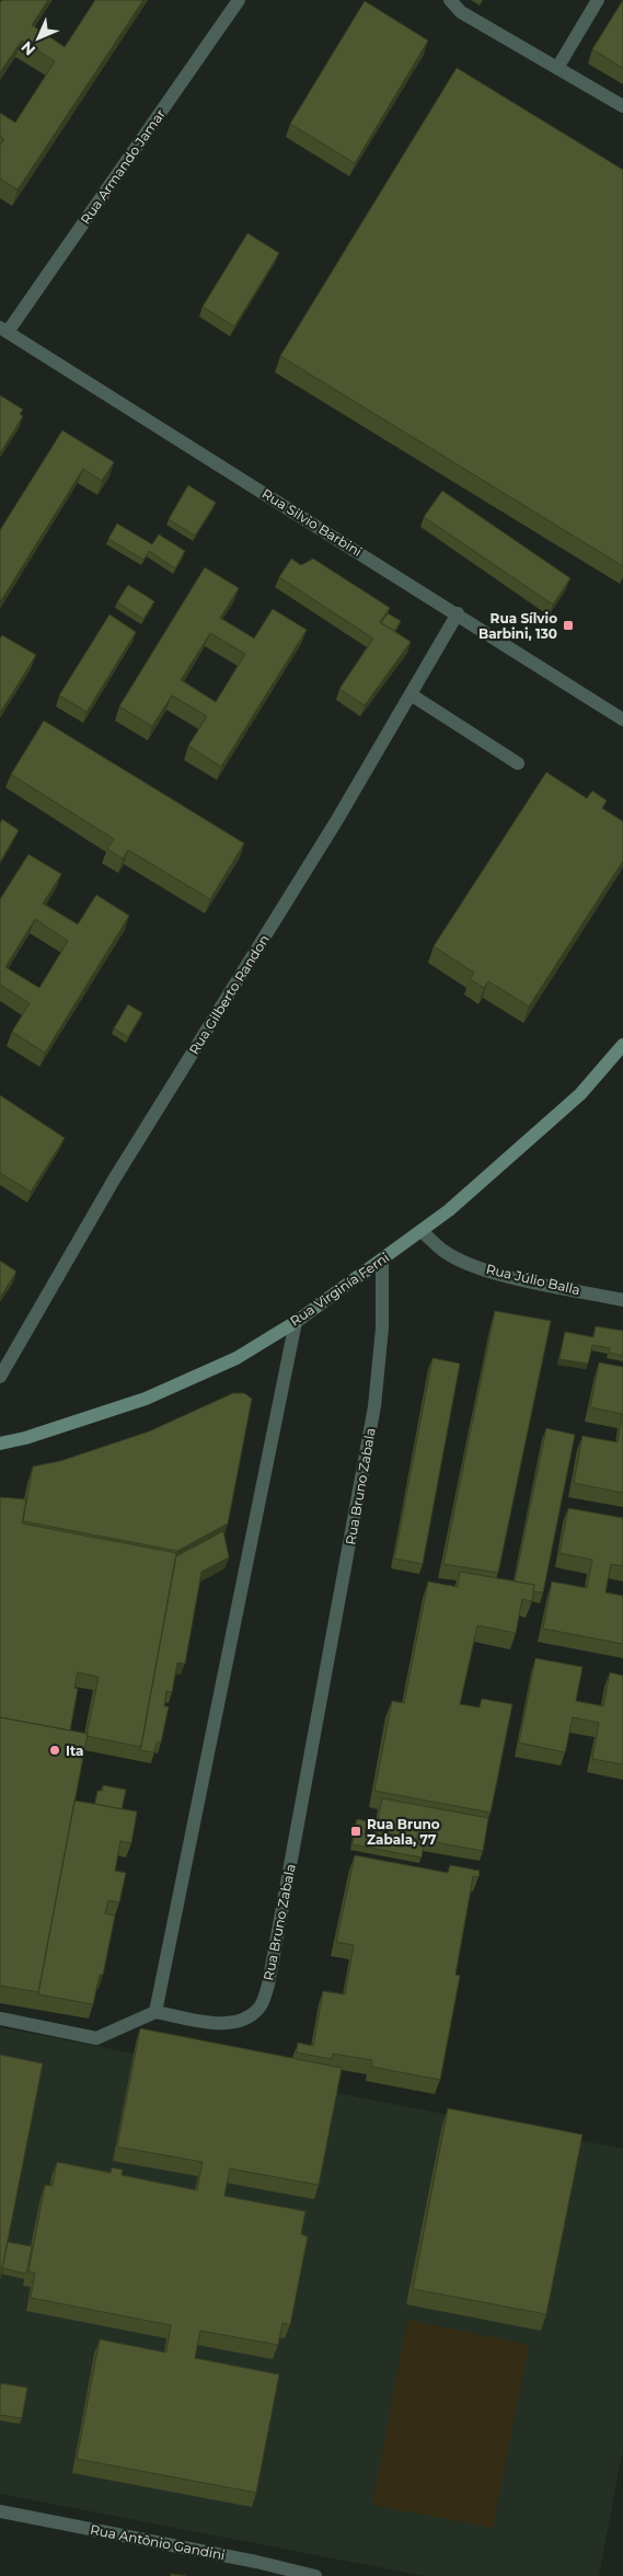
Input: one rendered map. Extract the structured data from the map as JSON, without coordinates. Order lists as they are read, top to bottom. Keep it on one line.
{"streets":{"street":["Rua Armando Jamar","Rua Silvio Barbini","Rua Gilberto Randon","Rua Júlio Balla","Rua Virginía Ferni","Rua Bruno Zabala","Rua Antônio Gandini"]},"crossings":[["Rua Armando Jamar","Rua Silvio Barbini"],["Rua Silvio Barbini","Rua Gilberto Randon"],["Rua Júlio Balla","Rua Virginía Ferni"],["Rua Virginía Ferni","Rua Bruno Zabala"]],"places":{"transit":["Rua Sílvio Barbini, 130","Rua Bruno Zabala, 77"],"other":["Ita"]},"north":"bottom left"}
